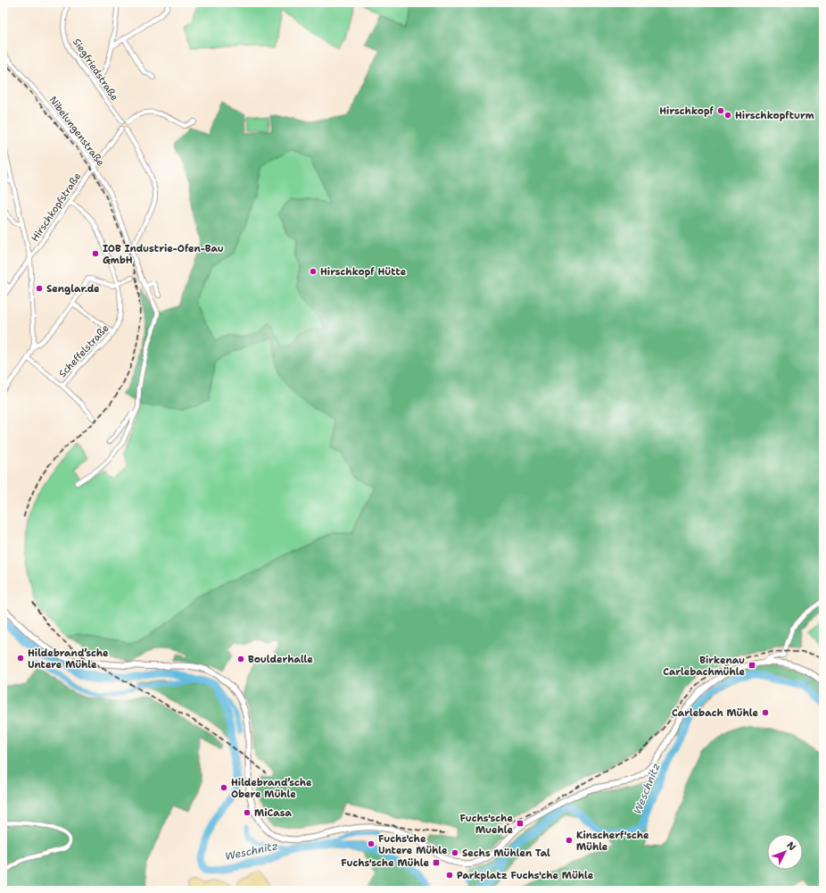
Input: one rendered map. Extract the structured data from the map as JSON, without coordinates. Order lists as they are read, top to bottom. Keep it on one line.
{"streets":{"street":["Siegfriedstraße","Nibelungenstraße","Hirschkopfstraße","Scheffelstraße"]},"crossings":[["Siegfriedstraße","Hirschkopfstraße"],["Nibelungenstraße","Hirschkopfstraße"],["Hirschkopfstraße","Scheffelstraße"]],"water":["Weschnitz"],"places":{"other":["Hirschkopf","Hirschkopfturm","IOB Industrie-Ofen-Bau GmbH","Hirschkopf Hütte","Senglar.de","Hildebrand’sche Untere Mühle","Boulderhalle","Carlebach Mühle","Hildebrand’sche Obere Mühle","MiCasa","Kinscherf'sche Mühle","Fuchs'che Untere Mühle","Sechs Mühlen Tal","Parkplatz Fuchs'che Mühle"],"transit":["Birkenau Carlebachmühle","Fuchs'sche Muehle","Fuchs'sche Mühle"]},"north":"top right"}
